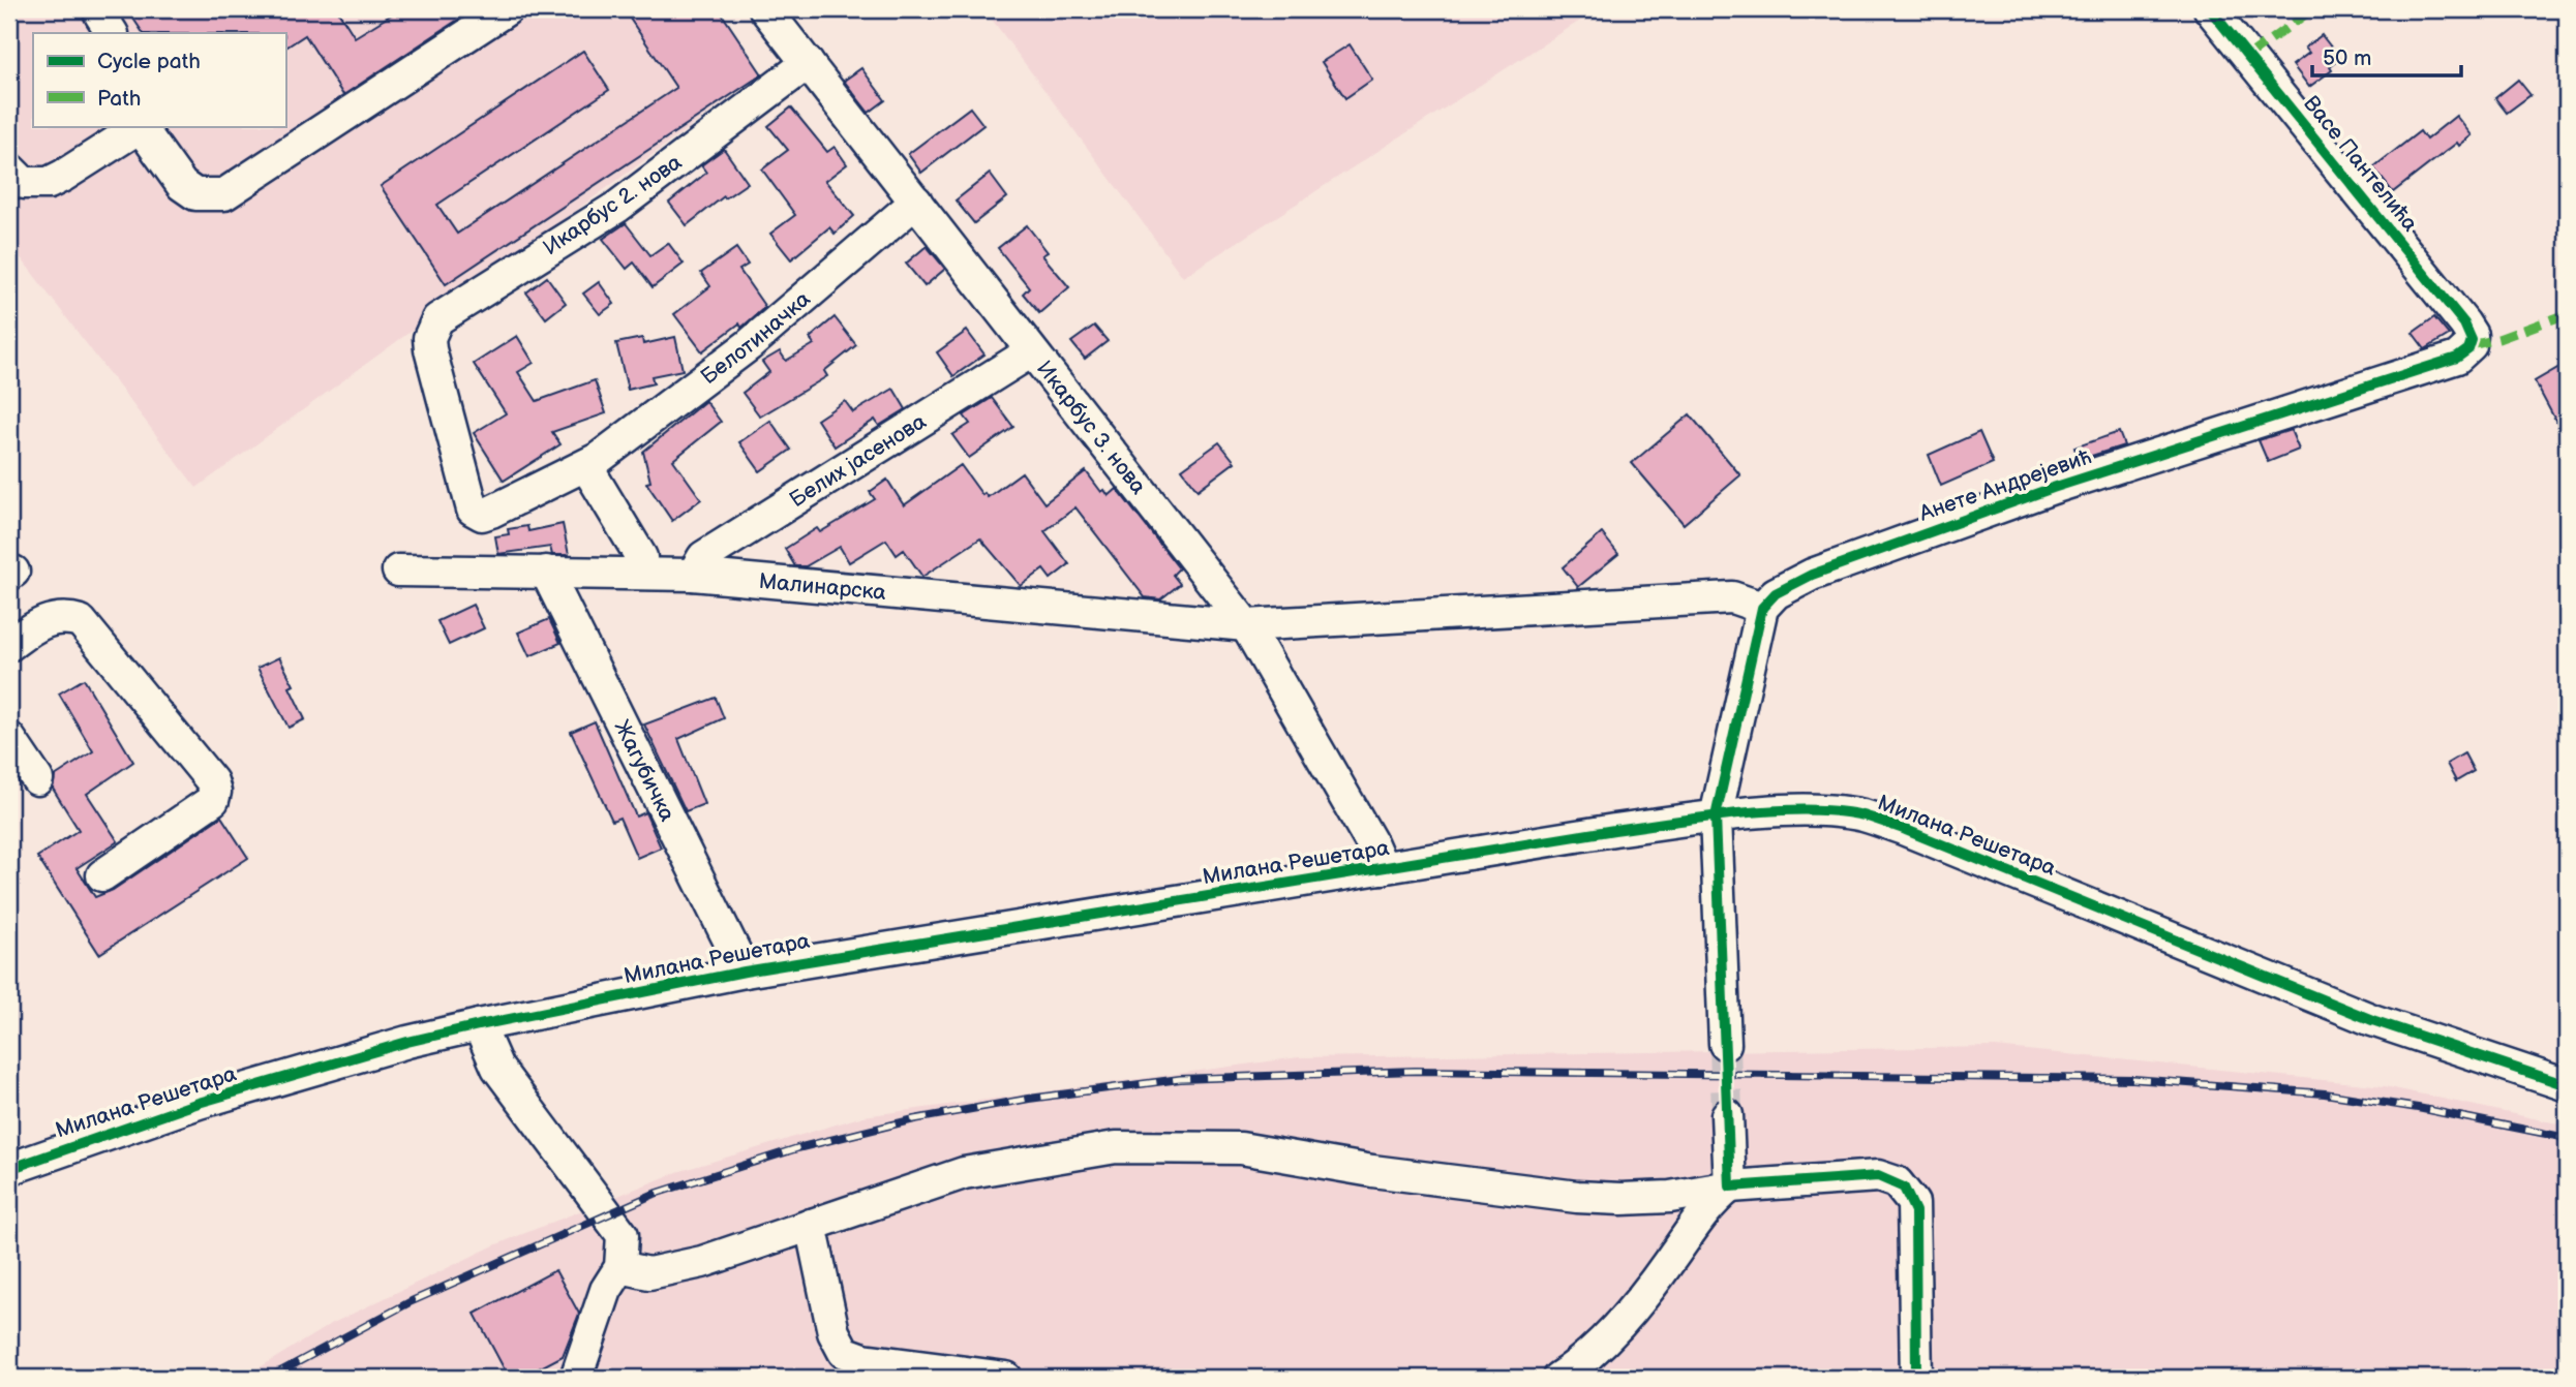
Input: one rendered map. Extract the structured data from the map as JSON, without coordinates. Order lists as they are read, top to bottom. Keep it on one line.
{"streets":{"street":["Васе Пантелића","Икарбус 2. нова","Белотиначка","Икарбус 3. нова","Белих јасенова","Анете Андрејевић","Малинарска","Жагубичка","Милана Решетара"]},"crossings":[["Васе Пантелића","Анете Андрејевић"],["Икарбус 2. нова","Белотиначка"],["Икарбус 2. нова","Икарбус 3. нова"],["Белотиначка","Икарбус 3. нова"],["Икарбус 3. нова","Белих јасенова"],["Икарбус 3. нова","Малинарска"],["Икарбус 3. нова","Милана Решетара"],["Белих јасенова","Малинарска"],["Анете Андрејевић","Малинарска"],["Малинарска","Жагубичка"],["Жагубичка","Милана Решетара"]],"legend":["Cycle path","Path"],"scale_bar":"50 m"}
